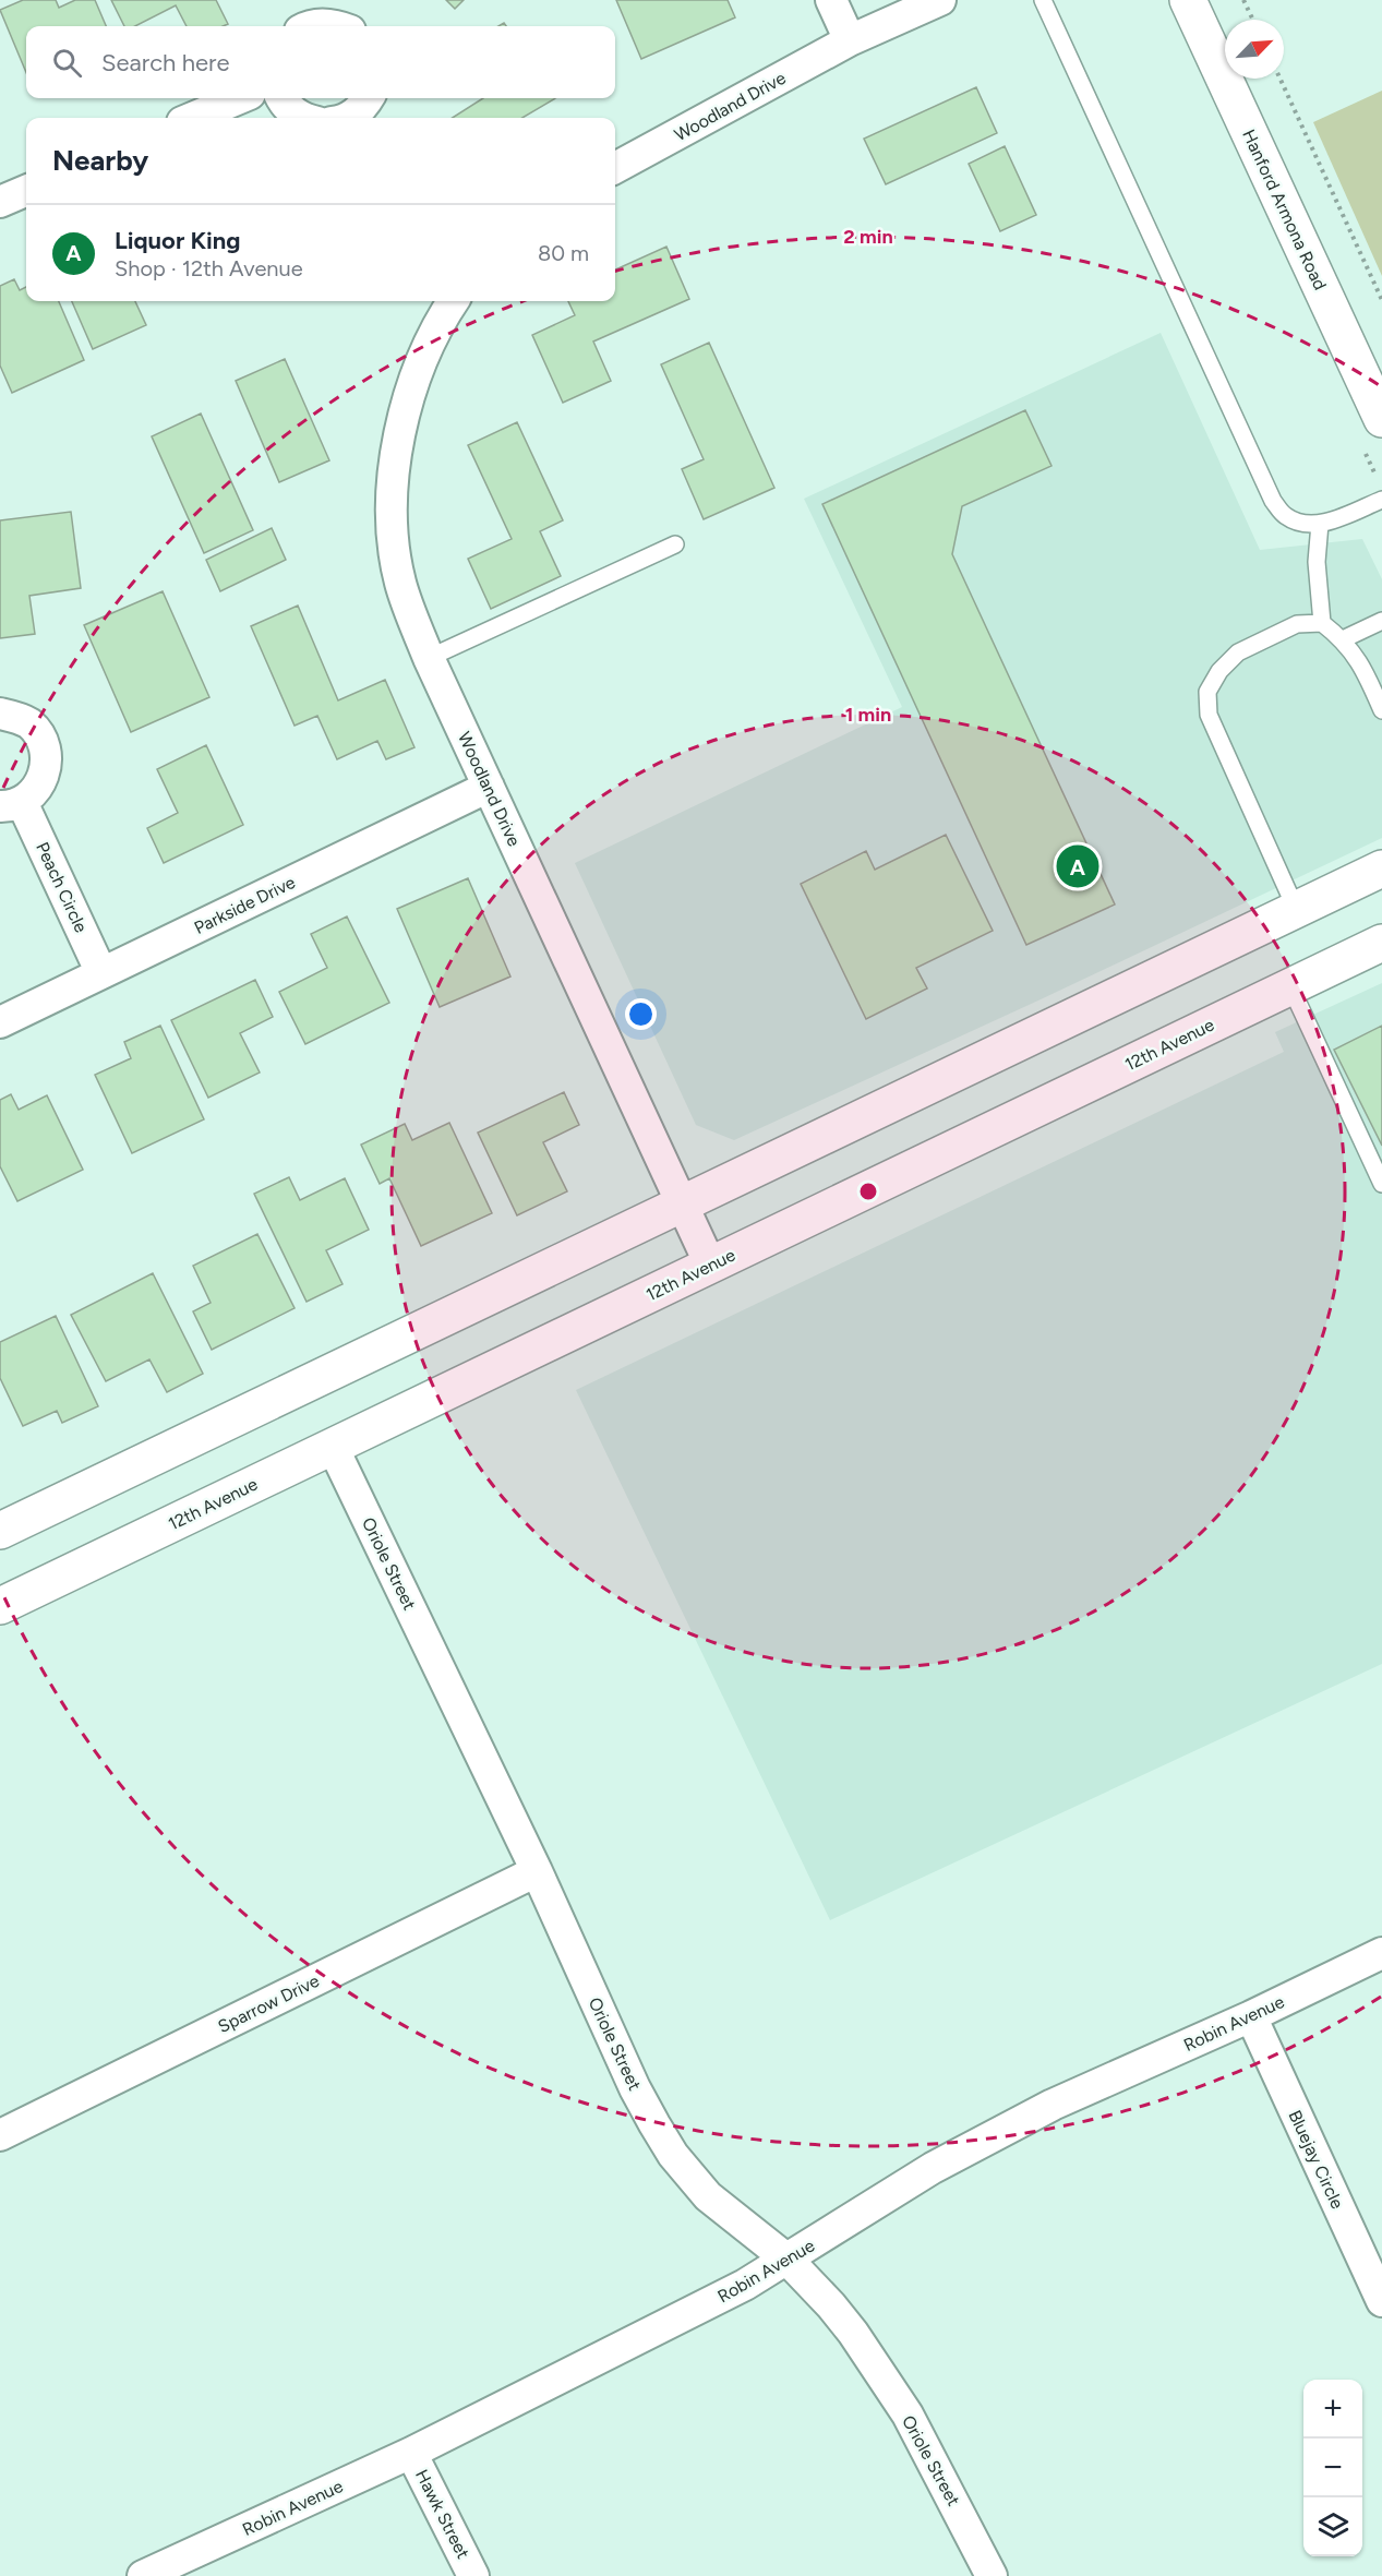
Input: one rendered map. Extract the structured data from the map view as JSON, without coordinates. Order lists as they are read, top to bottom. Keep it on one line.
{"streets":{"street":["Woodland Drive","Hanford Armona Road","Peach Circle","Parkside Drive","12th Avenue","Oriole Street","Sparrow Drive","Robin Avenue","Bluejay Circle","Hawk Street"]},"crossings":[["Woodland Drive","Parkside Drive"],["Woodland Drive","12th Avenue"],["Peach Circle","Parkside Drive"],["12th Avenue","Oriole Street"],["Oriole Street","Sparrow Drive"],["Oriole Street","Robin Avenue"],["Robin Avenue","Bluejay Circle"],["Robin Avenue","Hawk Street"]],"north":"top right","page":{"search":"Search here","heading":"Nearby","list":[{"mark":"A","name":"Liquor King","note":"Shop · 12th Avenue","value":"80 m"}],"pins":"A","map_buttons":["+","−"]},"rings":["2 min","1 min"]}
